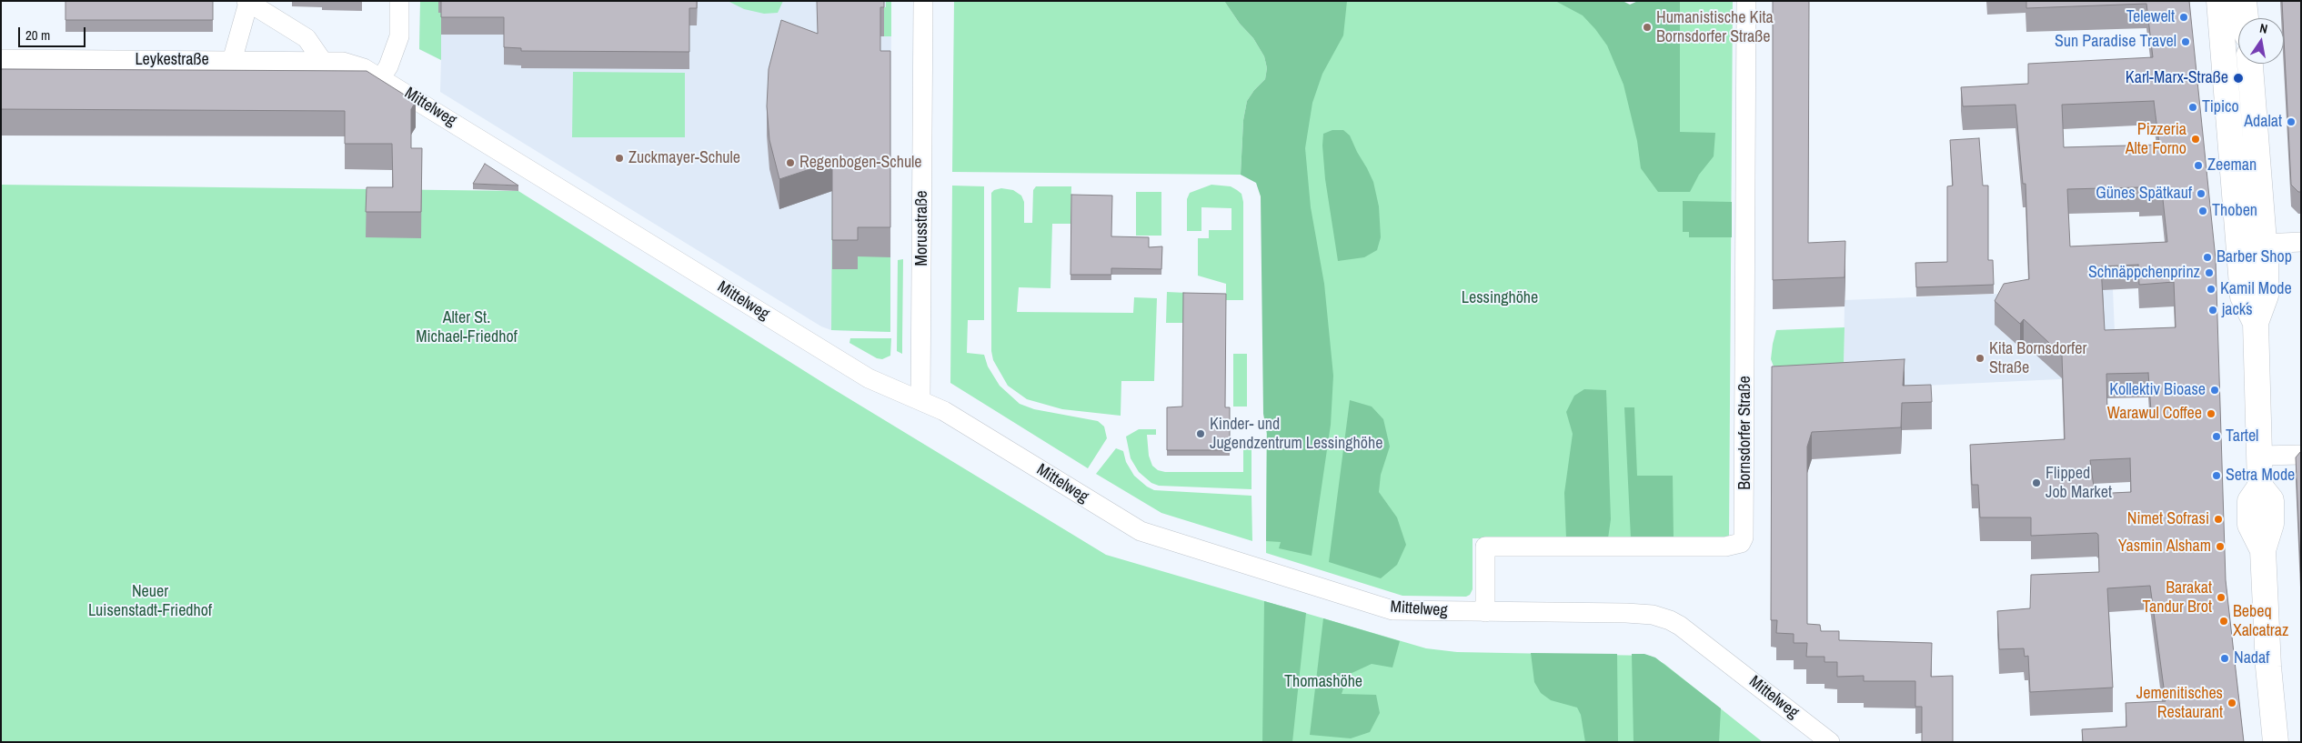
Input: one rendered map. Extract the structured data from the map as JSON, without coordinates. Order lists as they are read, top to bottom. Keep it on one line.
{"streets":{"street":["Leykestraße","Mittelweg","Morusstraße","Bornsdorfer Straße"]},"crossings":[["Leykestraße","Mittelweg"],["Mittelweg","Morusstraße"],["Mittelweg","Bornsdorfer Straße"]],"parks":["Lessinghöhe","Alter St. Michael-Friedhof","Neuer Luisenstadt-Friedhof","Thomashöhe"],"places":["Telewelt","Humanistische Kita Bornsdorfer Straße","Sun Paradise Travel","Karl-Marx-Straße","Tipico","Adalat","Pizzeria Alte Forno","Zuckmayer-Schule","Regenbogen-Schule","Zeeman","Günes Spätkauf","Thoben","Barber Shop","Schnäppchenprinz","Kamil Mode","jack´s","Kita Bornsdorfer Straße","Kollektiv Bioase","Warawul Coffee","Kinder- und Jugendzentrum Lessinghöhe","Tartel","Setra Mode","Flipped Job Market","Nimet Sofrasi","Yasmin Alsham","Barakat Tandur Brot","Bebeq Xalcatraz","Nadaf","Jemenitisches Restaurant"],"scale_bar":"20 m","north":"top"}
